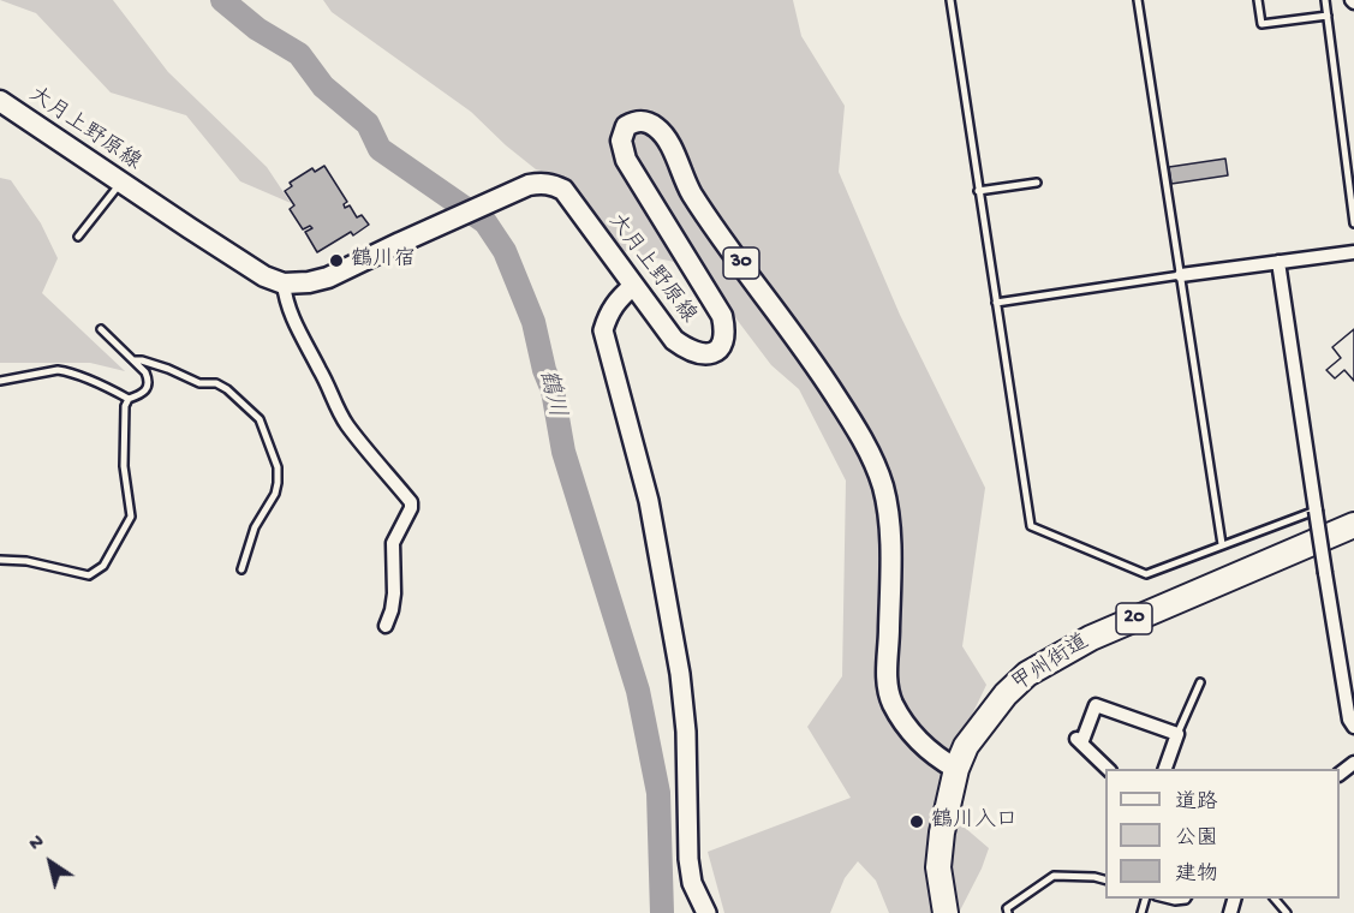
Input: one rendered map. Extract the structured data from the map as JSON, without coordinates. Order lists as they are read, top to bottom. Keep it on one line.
{"streets":{"highway":["20","甲州街道"],"main road":["大月上野原線","30"]},"crossings":[["大月上野原線","甲州街道"]],"water":["鶴川"],"places":["鶴川宿","鶴川入口"],"legend":["道路","公園","建物"],"north":"top left"}
